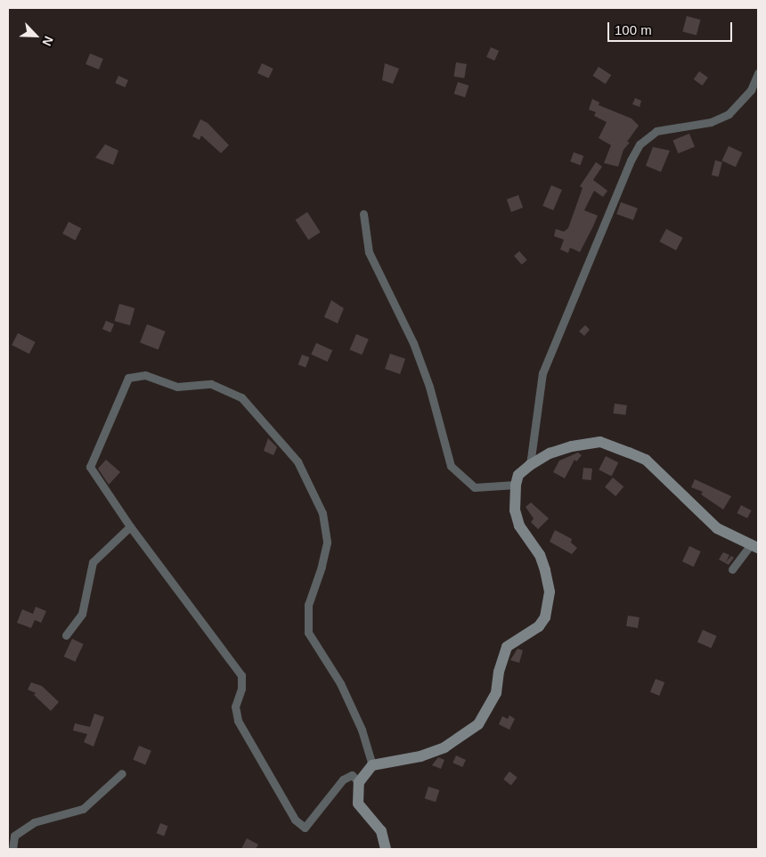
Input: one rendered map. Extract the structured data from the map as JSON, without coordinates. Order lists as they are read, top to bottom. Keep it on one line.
{"scale_bar":"100 m","north":"bottom right"}
